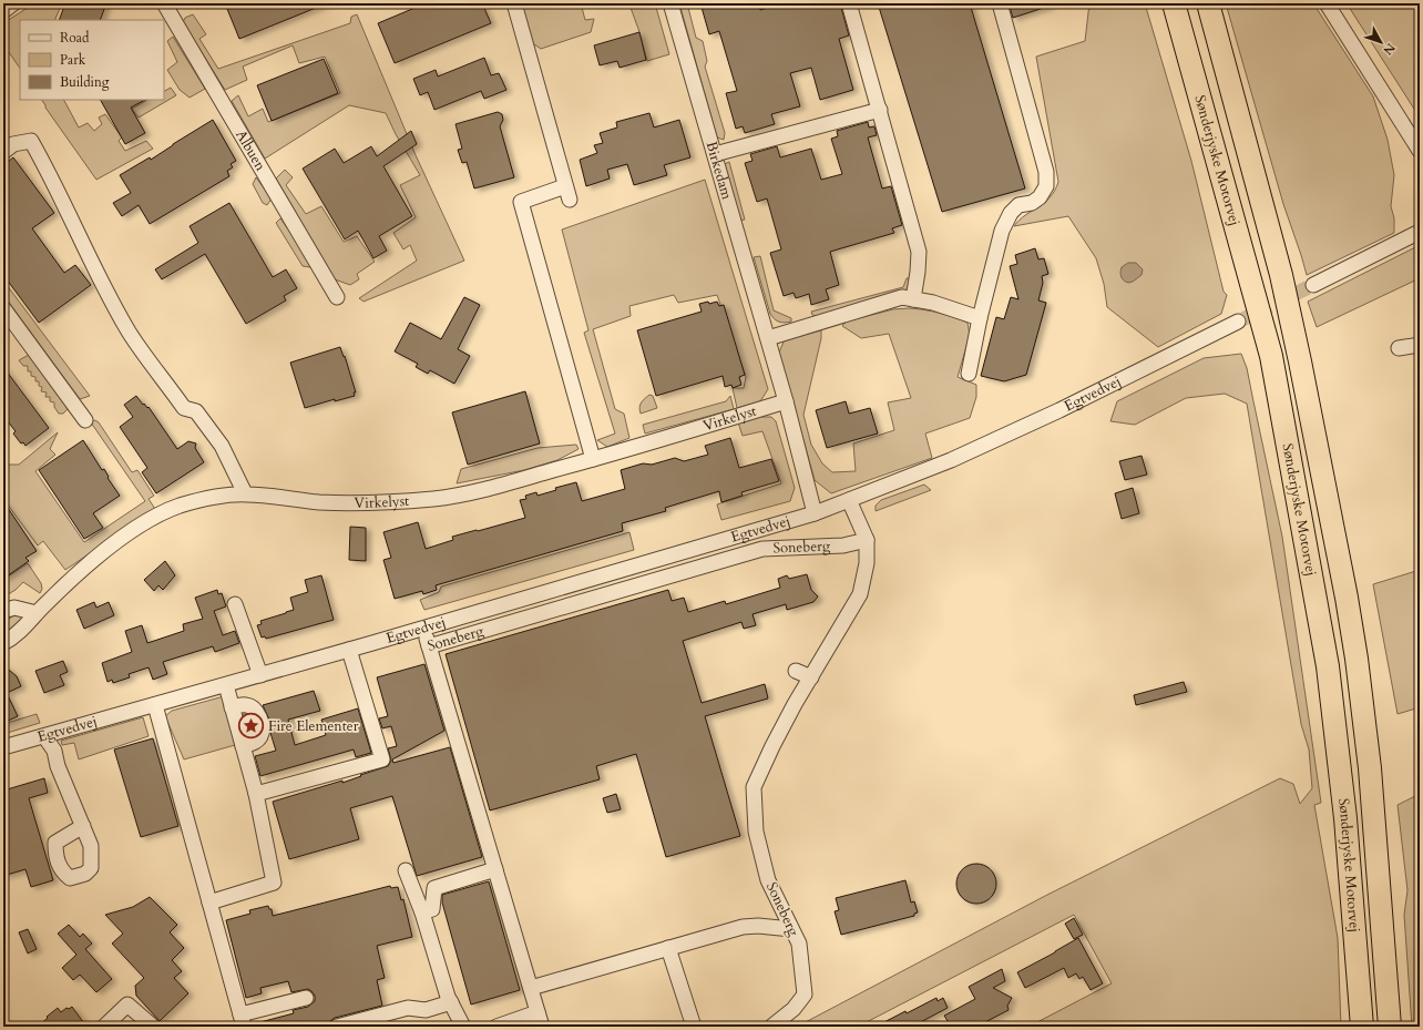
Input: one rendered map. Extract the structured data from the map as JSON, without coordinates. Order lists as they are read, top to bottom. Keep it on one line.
{"streets":{"highway":["Sønderjyske Motorvej"],"street":["Albuen","Birkedam","Egtvedvej","Virkelyst","Soneberg"]},"crossings":[["Birkedam","Egtvedvej"],["Birkedam","Virkelyst"],["Egtvedvej","Soneberg"]],"places":{"place":["Fire Elementer"]},"legend":["Road","Park","Building"],"north":"bottom right"}
